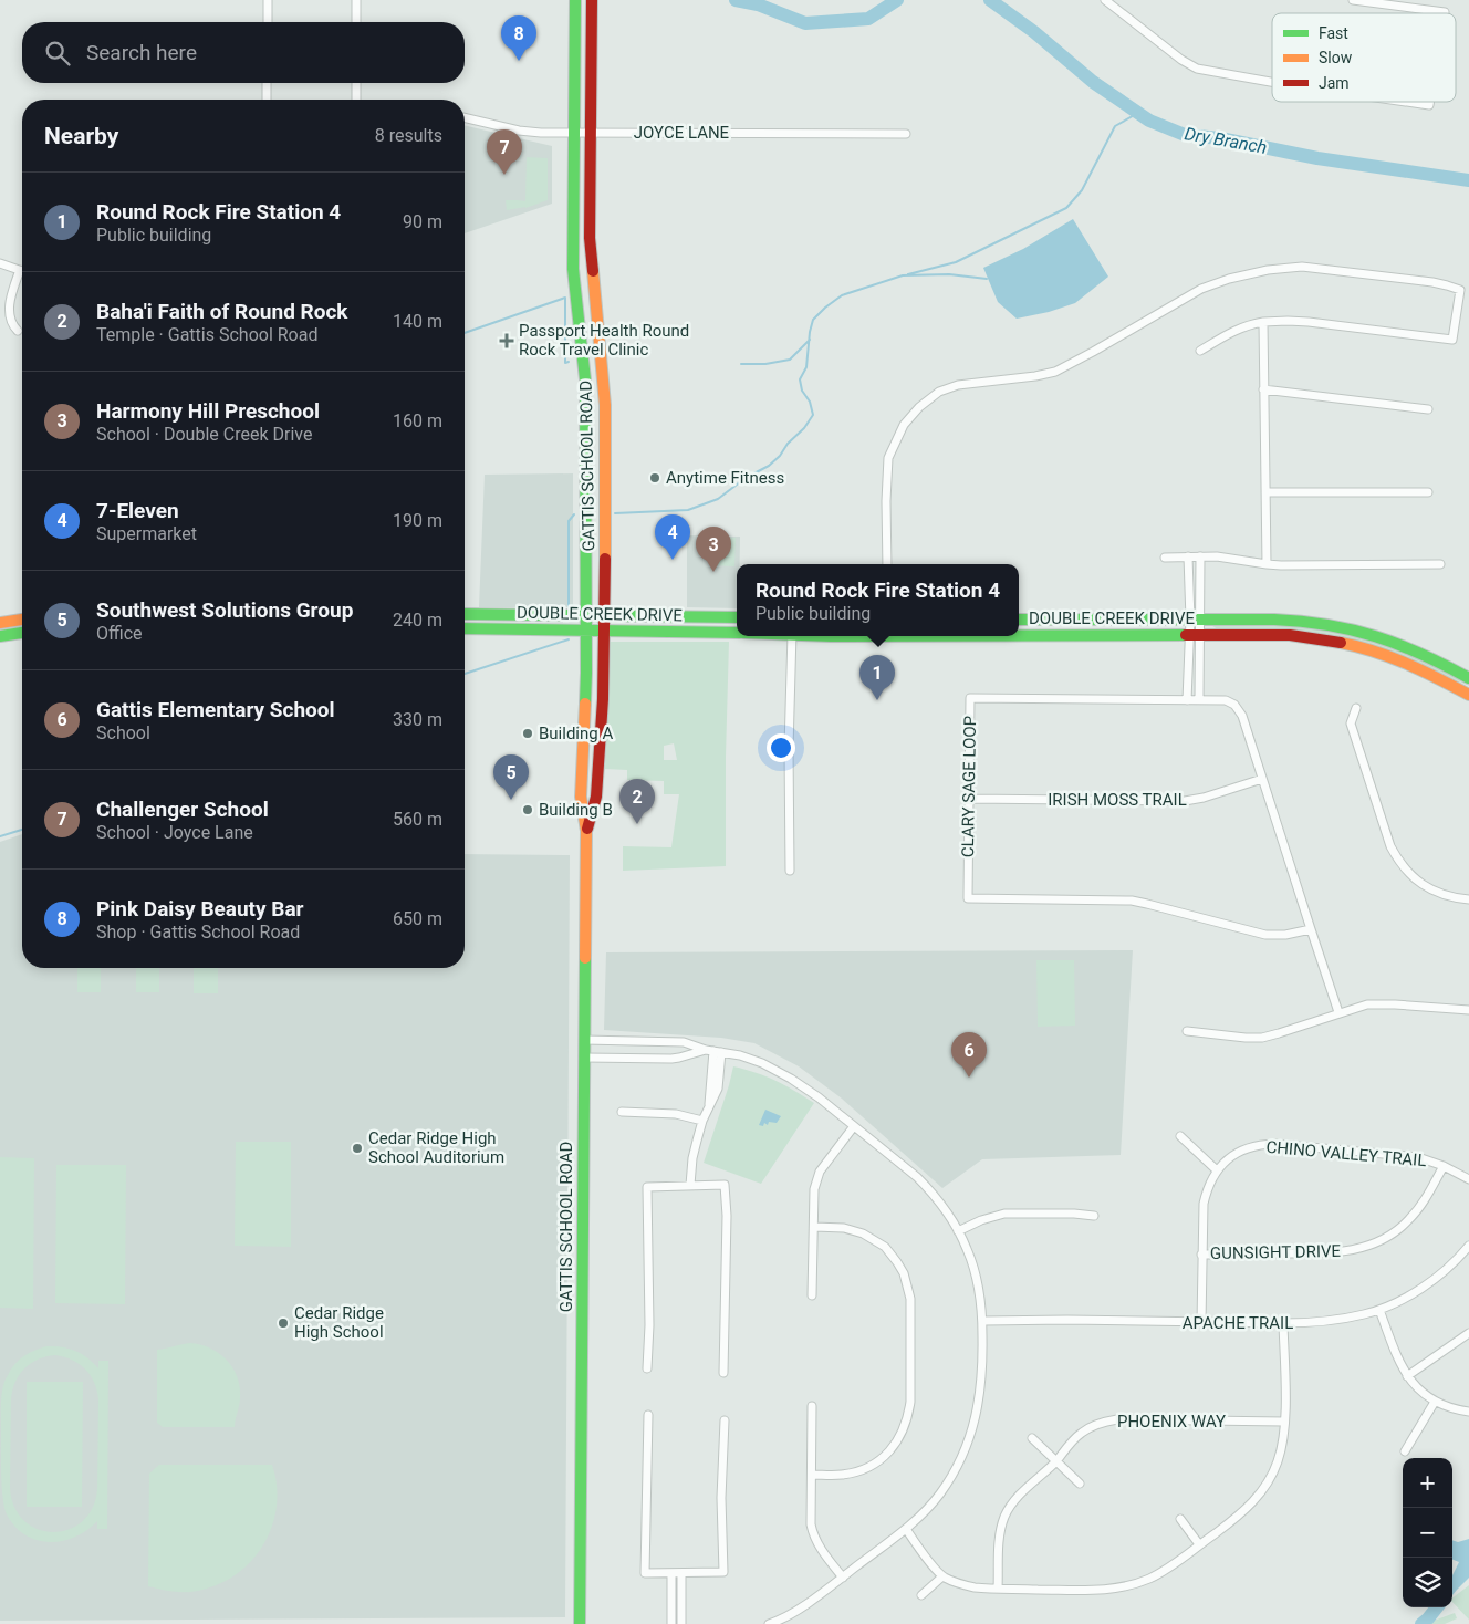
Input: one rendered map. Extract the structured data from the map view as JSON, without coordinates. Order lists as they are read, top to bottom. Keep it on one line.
{"streets":{"main road":["GATTIS SCHOOL ROAD","DOUBLE CREEK DRIVE"],"street":["JOYCE LANE","CLARY SAGE LOOP","IRISH MOSS TRAIL","CHINO VALLEY TRAIL","GUNSIGHT DRIVE","APACHE TRAIL","PHOENIX WAY"]},"crossings":[["JOYCE LANE","GATTIS SCHOOL ROAD"],["GATTIS SCHOOL ROAD","DOUBLE CREEK DRIVE"],["CLARY SAGE LOOP","IRISH MOSS TRAIL"],["CHINO VALLEY TRAIL","GUNSIGHT DRIVE"],["CHINO VALLEY TRAIL","APACHE TRAIL"]],"water":["Dry Branch"],"places":{"health":["Passport Health Round Rock Travel Clinic"],"other":["Anytime Fitness","Building A","Building B","Cedar Ridge High School Auditorium","Cedar Ridge High School"]},"legend":["Fast","Slow","Jam"],"page":{"pins":["8","7","4","3","1","5","2","6"],"search":"Search here","heading":["Nearby","8 results"],"list":[{"mark":"1","name":"Round Rock Fire Station 4","note":"Public building","value":"90 m"},{"mark":"2","name":"Baha'i Faith of Round Rock","note":"Temple · Gattis School Road","value":"140 m"},{"mark":"3","name":"Harmony Hill Preschool","note":"School · Double Creek Drive","value":"160 m"},{"mark":"4","name":"7-Eleven","note":"Supermarket","value":"190 m"},{"mark":"5","name":"Southwest Solutions Group","note":"Office","value":"240 m"},{"mark":"6","name":"Gattis Elementary School","note":"School","value":"330 m"},{"mark":"7","name":"Challenger School","note":"School · Joyce Lane","value":"560 m"},{"mark":"8","name":"Pink Daisy Beauty Bar","note":"Shop · Gattis School Road","value":"650 m"}],"popup":["Round Rock Fire Station 4","Public building"],"map_buttons":["+","−"]}}
